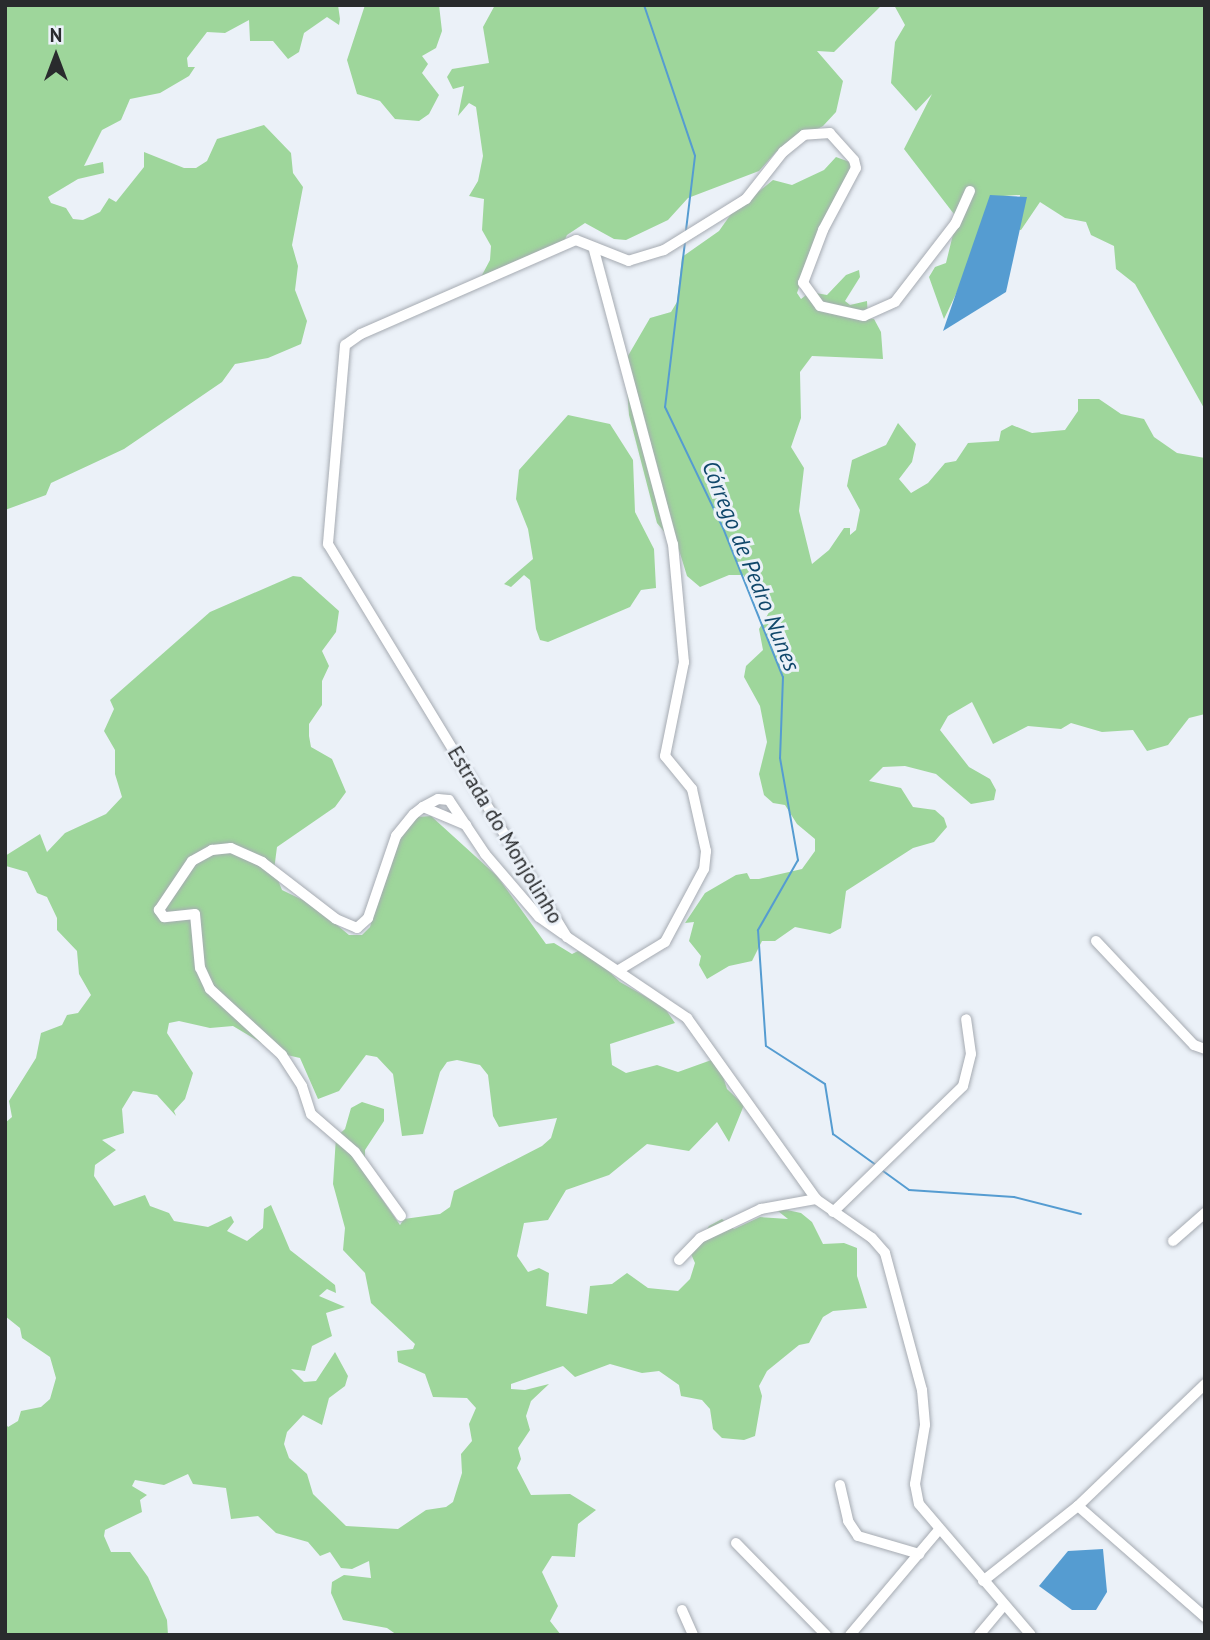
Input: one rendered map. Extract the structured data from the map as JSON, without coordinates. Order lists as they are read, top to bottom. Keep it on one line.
{"streets":{"street":["Estrada do Monjolinho"]},"water":["Córrego de Pedro Nunes"],"north":"top"}
